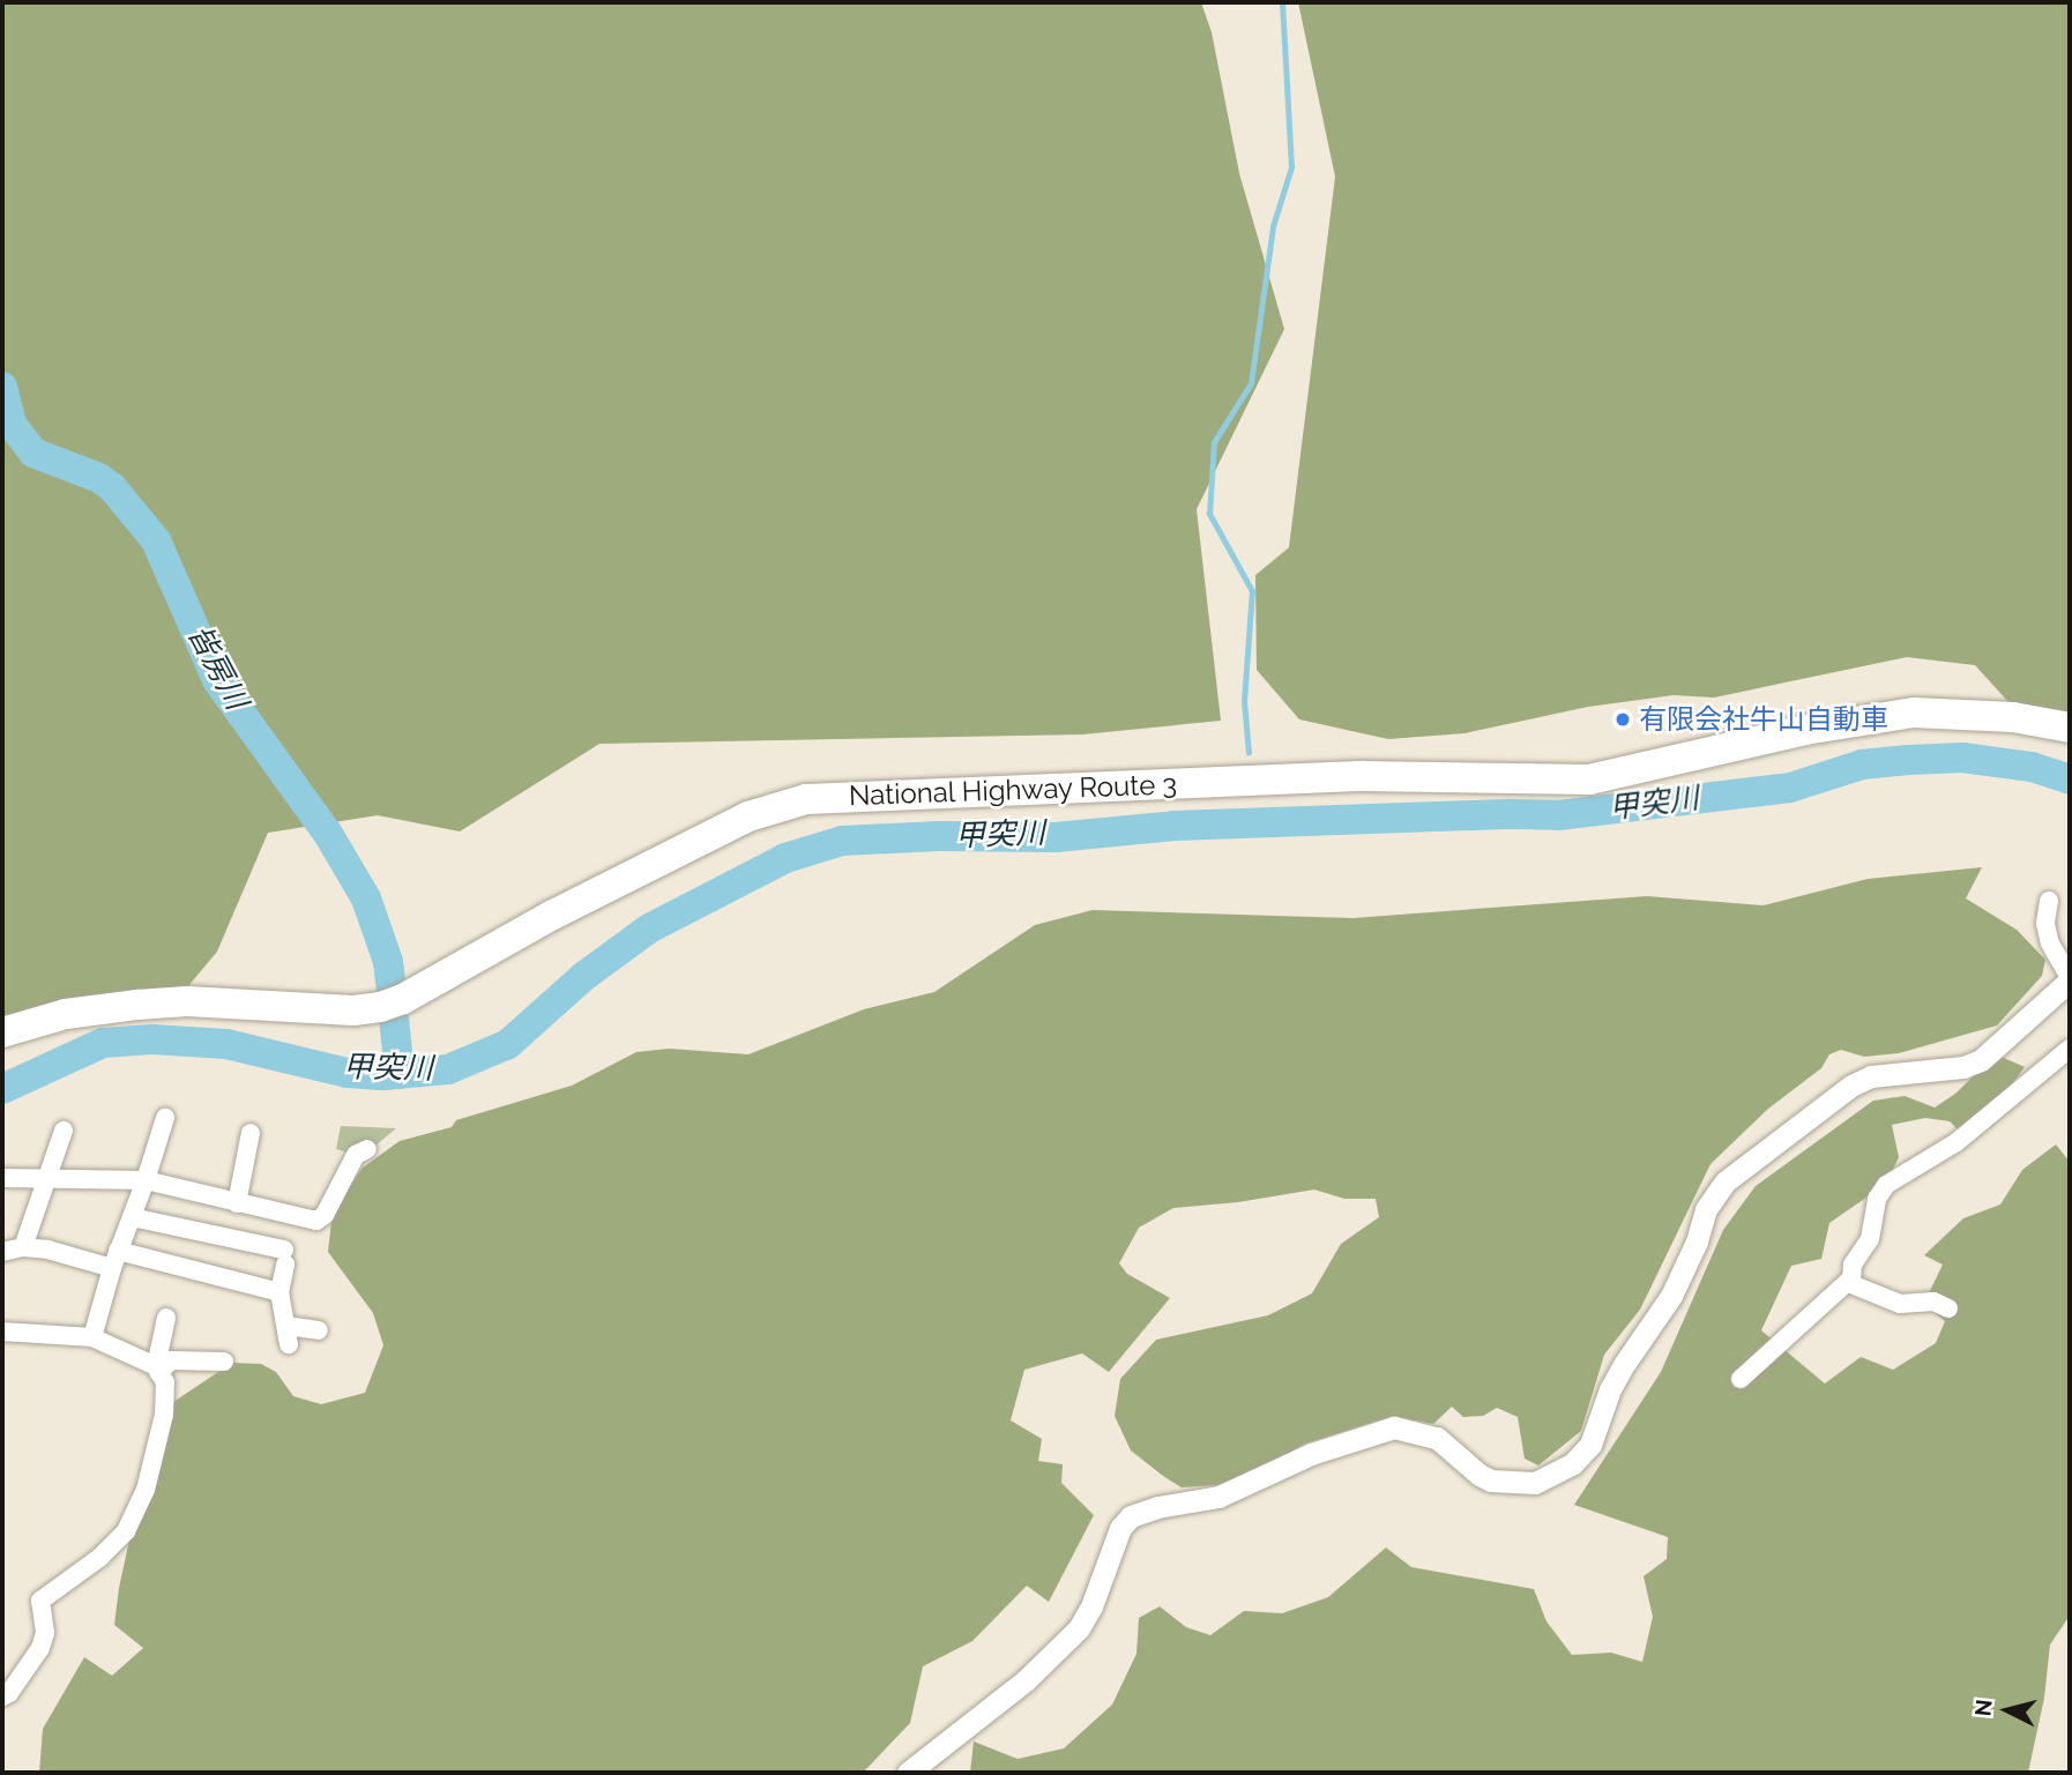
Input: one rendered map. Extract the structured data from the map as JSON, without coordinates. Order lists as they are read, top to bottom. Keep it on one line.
{"streets":{"highway":["National Highway Route 3"]},"water":["皆房川","甲突川"],"places":["有限会社牛山自動車"],"north":"left"}
